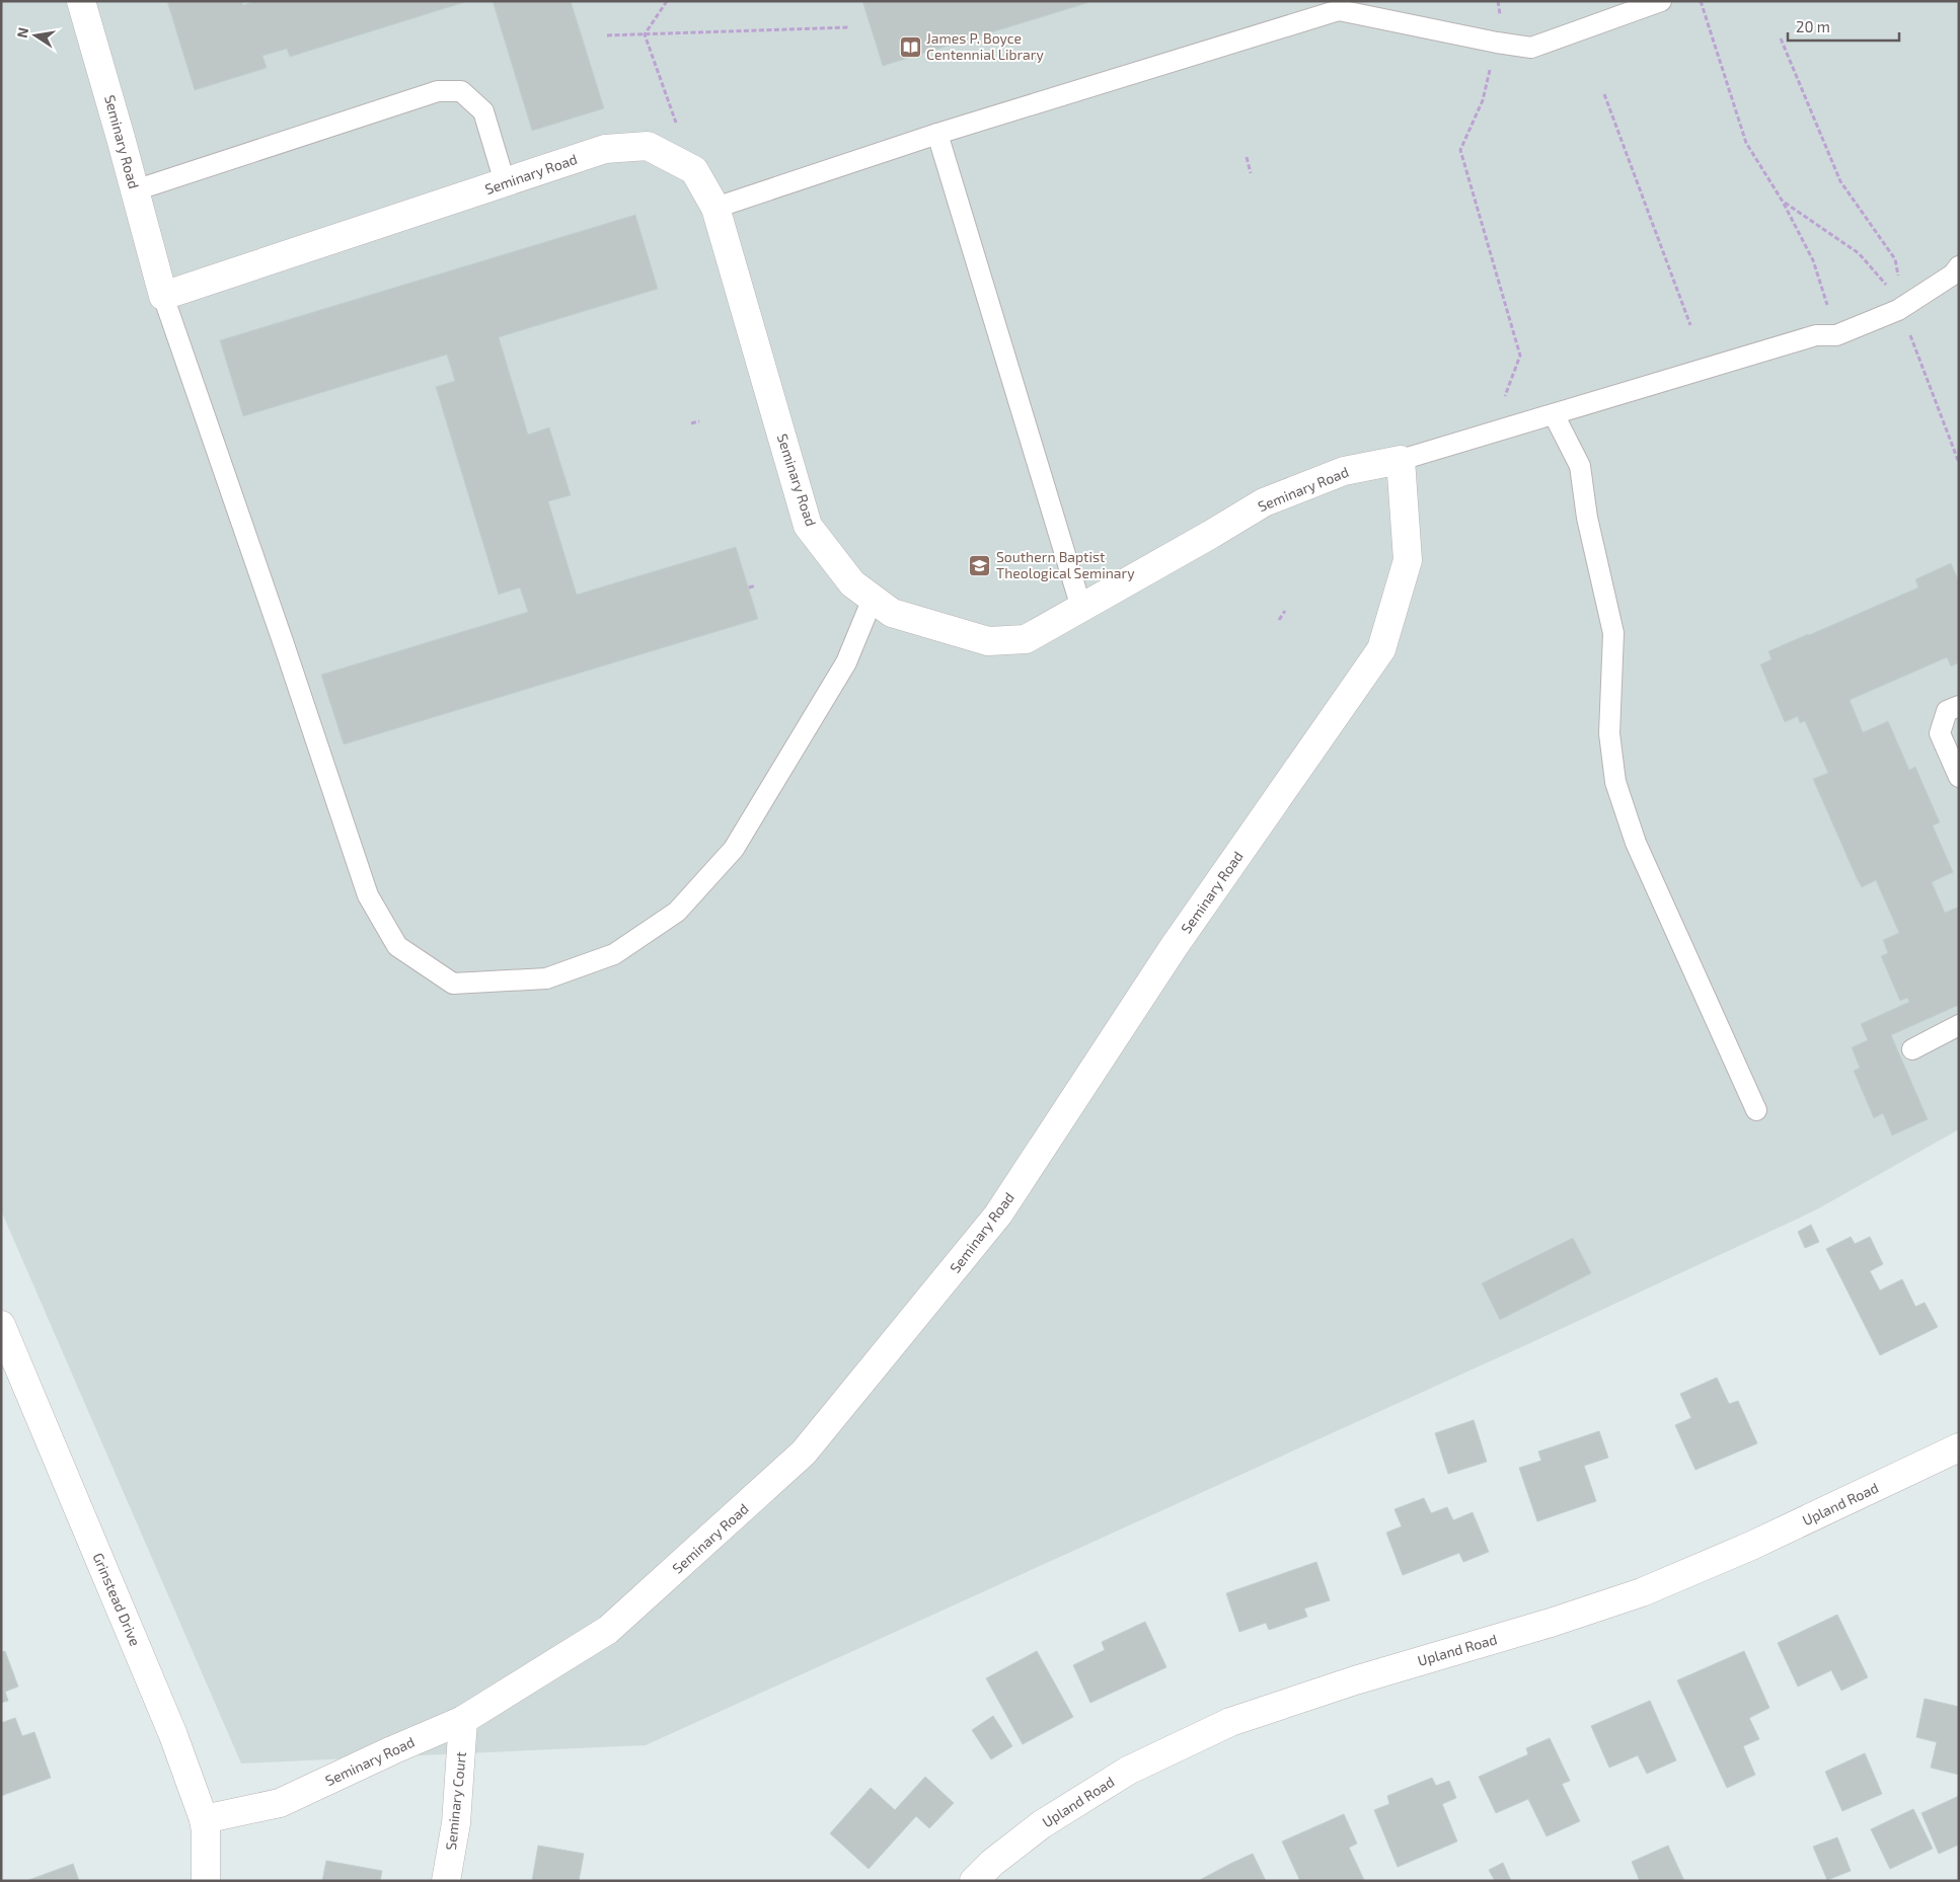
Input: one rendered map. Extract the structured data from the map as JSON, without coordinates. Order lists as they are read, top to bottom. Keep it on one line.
{"streets":{"street":["Seminary Road","Upland Road","Grinstead Drive","Seminary Court"]},"crossings":[["Seminary Road","Grinstead Drive"],["Seminary Road","Seminary Court"]],"places":{"library":["James P. Boyce Centennial Library"],"school or university":["Southern Baptist Theological Seminary"]},"scale_bar":"20 m","north":"left"}
